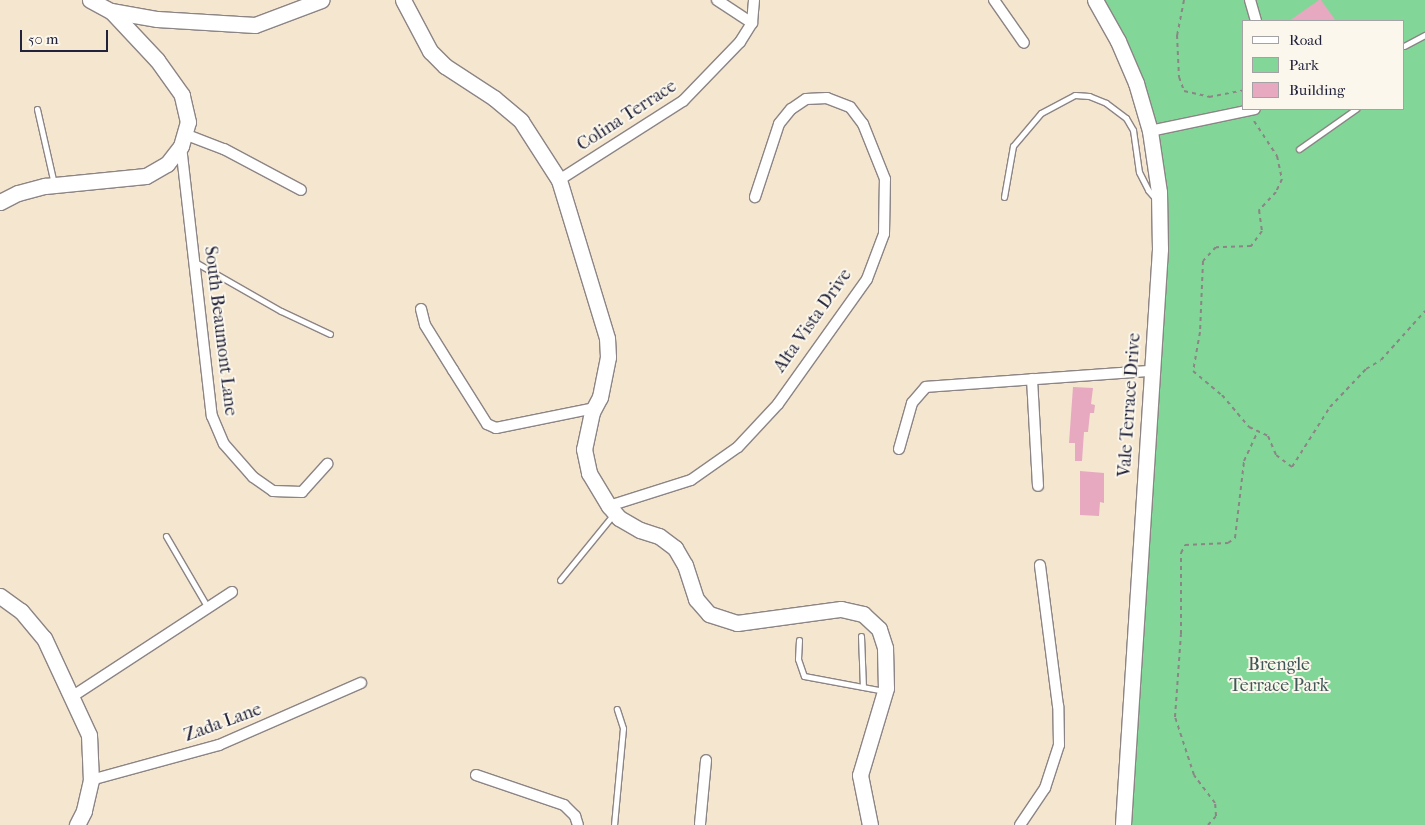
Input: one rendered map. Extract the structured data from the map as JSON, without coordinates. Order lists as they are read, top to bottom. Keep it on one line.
{"streets":{"street":["Colina Terrace","Alta Vista Drive","South Beaumont Lane","Vale Terrace Drive","Zada Lane"]},"parks":["Brengle Terrace Park"],"legend":["Road","Park","Building"],"scale_bar":"50 m"}
